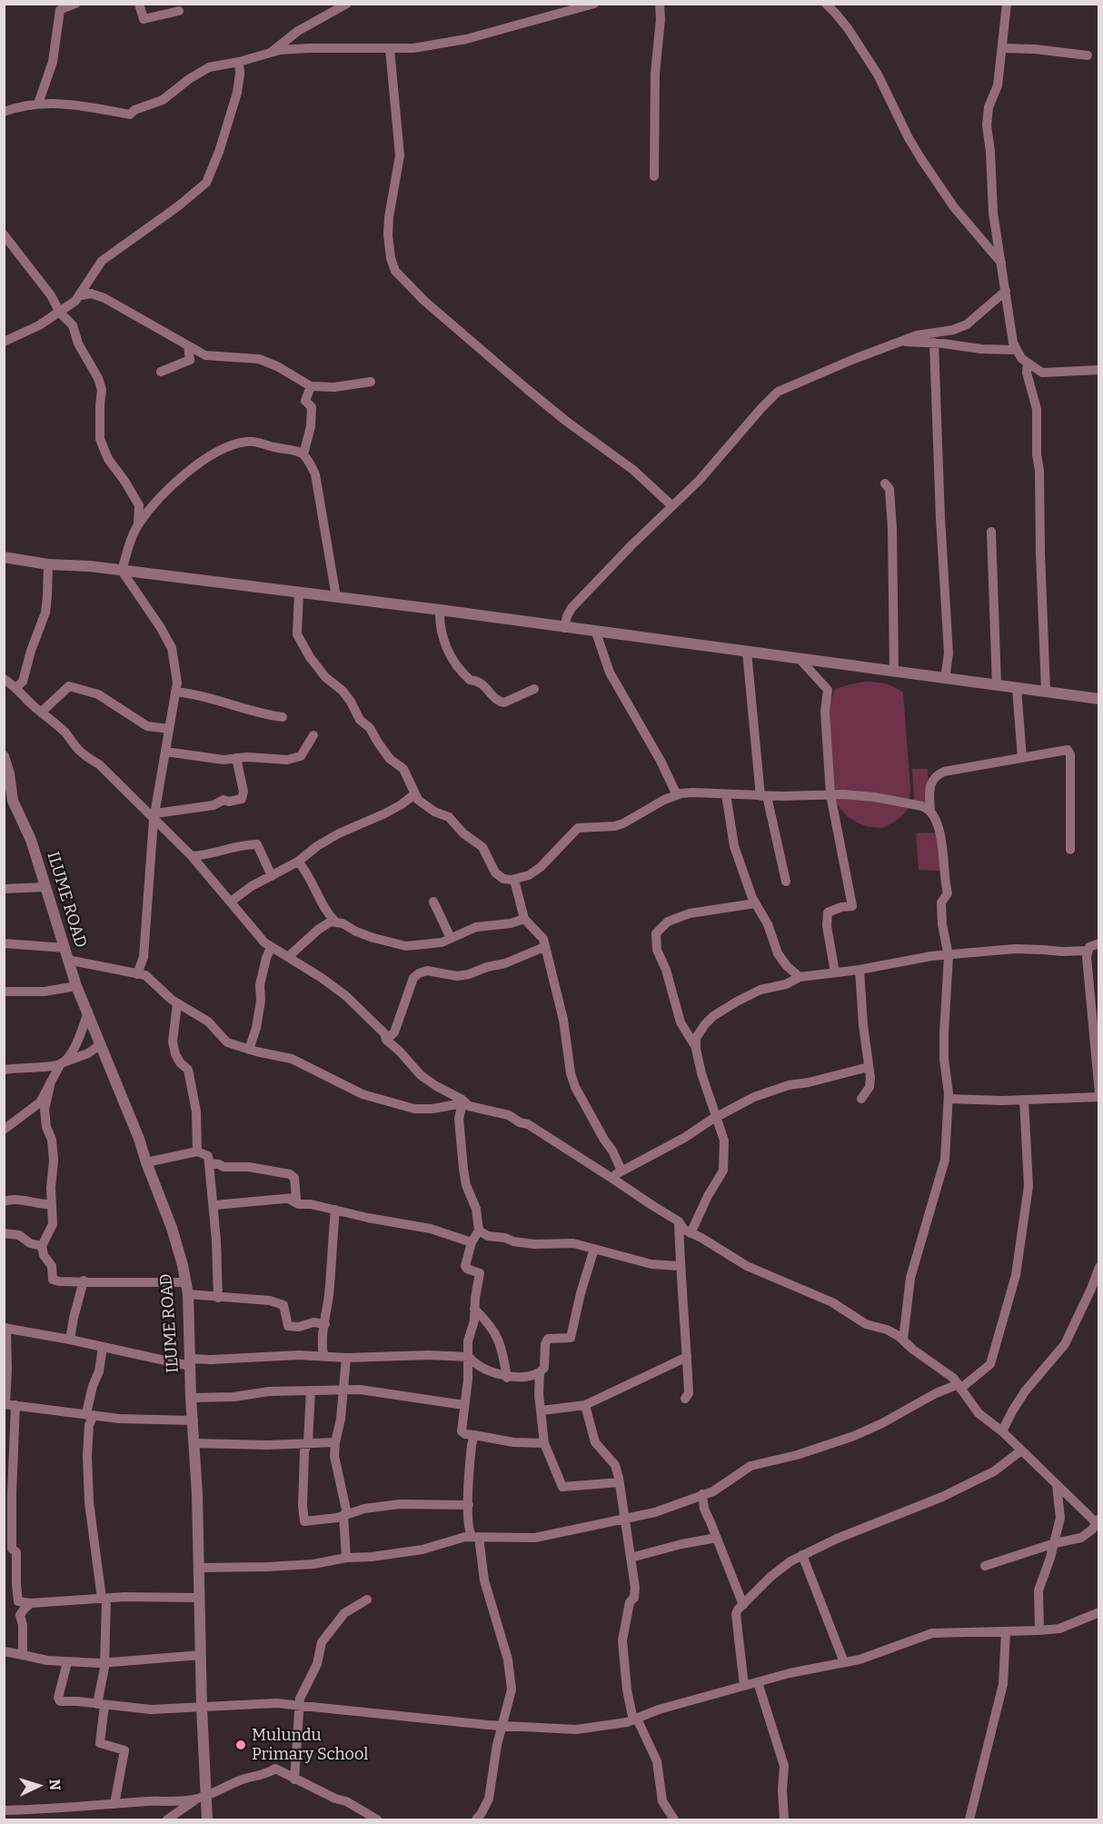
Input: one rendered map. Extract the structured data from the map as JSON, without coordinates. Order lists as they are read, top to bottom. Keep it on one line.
{"streets":{"street":["ILUME ROAD"]},"places":["Mulundu Primary School"],"north":"right"}
